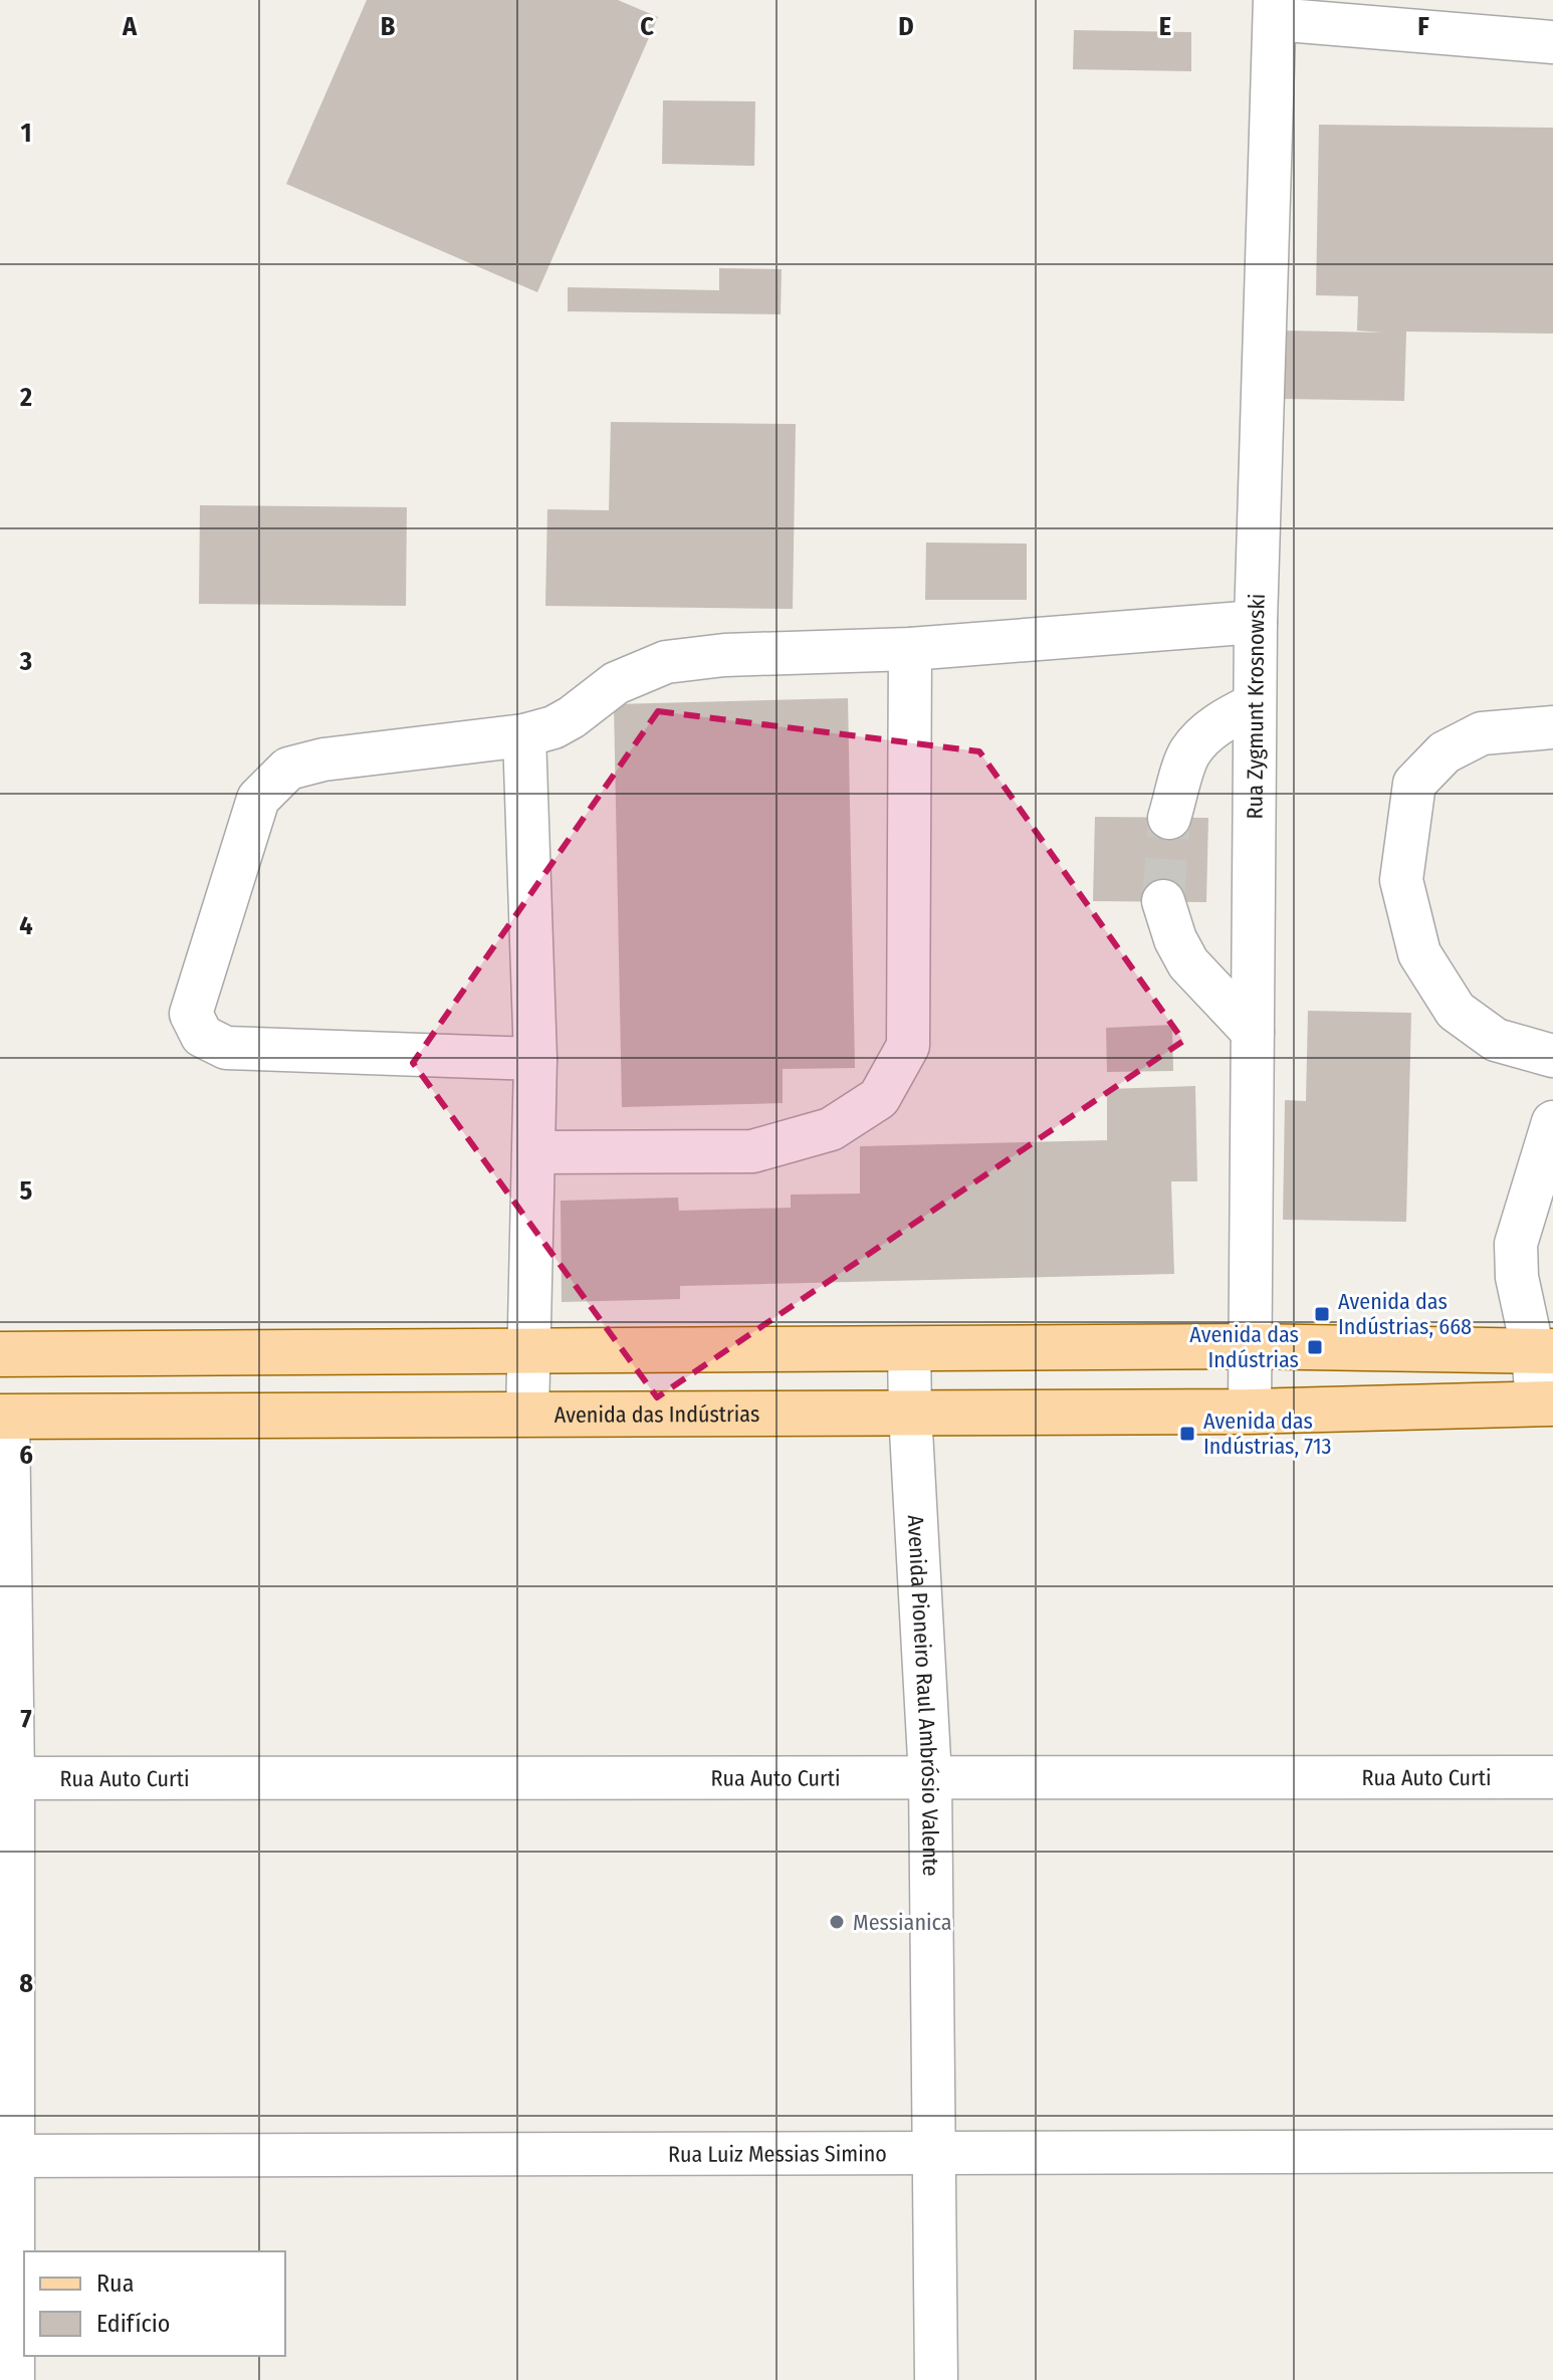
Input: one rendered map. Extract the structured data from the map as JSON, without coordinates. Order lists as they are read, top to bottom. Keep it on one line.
{"streets":{"main road":["Avenida das Indústrias"],"street":["Rua Zygmunt Krosnowski","Avenida Pioneiro Raul Ambrósio Valente","Rua Auto Curti","Rua Luiz Messias Simino"]},"crossings":[["Rua Zygmunt Krosnowski","Avenida das Indústrias"],["Avenida das Indústrias","Avenida Pioneiro Raul Ambrósio Valente"],["Avenida Pioneiro Raul Ambrósio Valente","Rua Auto Curti"],["Avenida Pioneiro Raul Ambrósio Valente","Rua Luiz Messias Simino"]],"places":{"transit":["Avenida das Indústrias, 668","Avenida das Indústrias","Avenida das Indústrias, 713"],"other":["Messianica"]},"legend":["Rua","Edifício"],"grid":{"columns":["A","B","C","D","E","F"],"rows":["1","2","3","4","5","6","7","8"]}}
